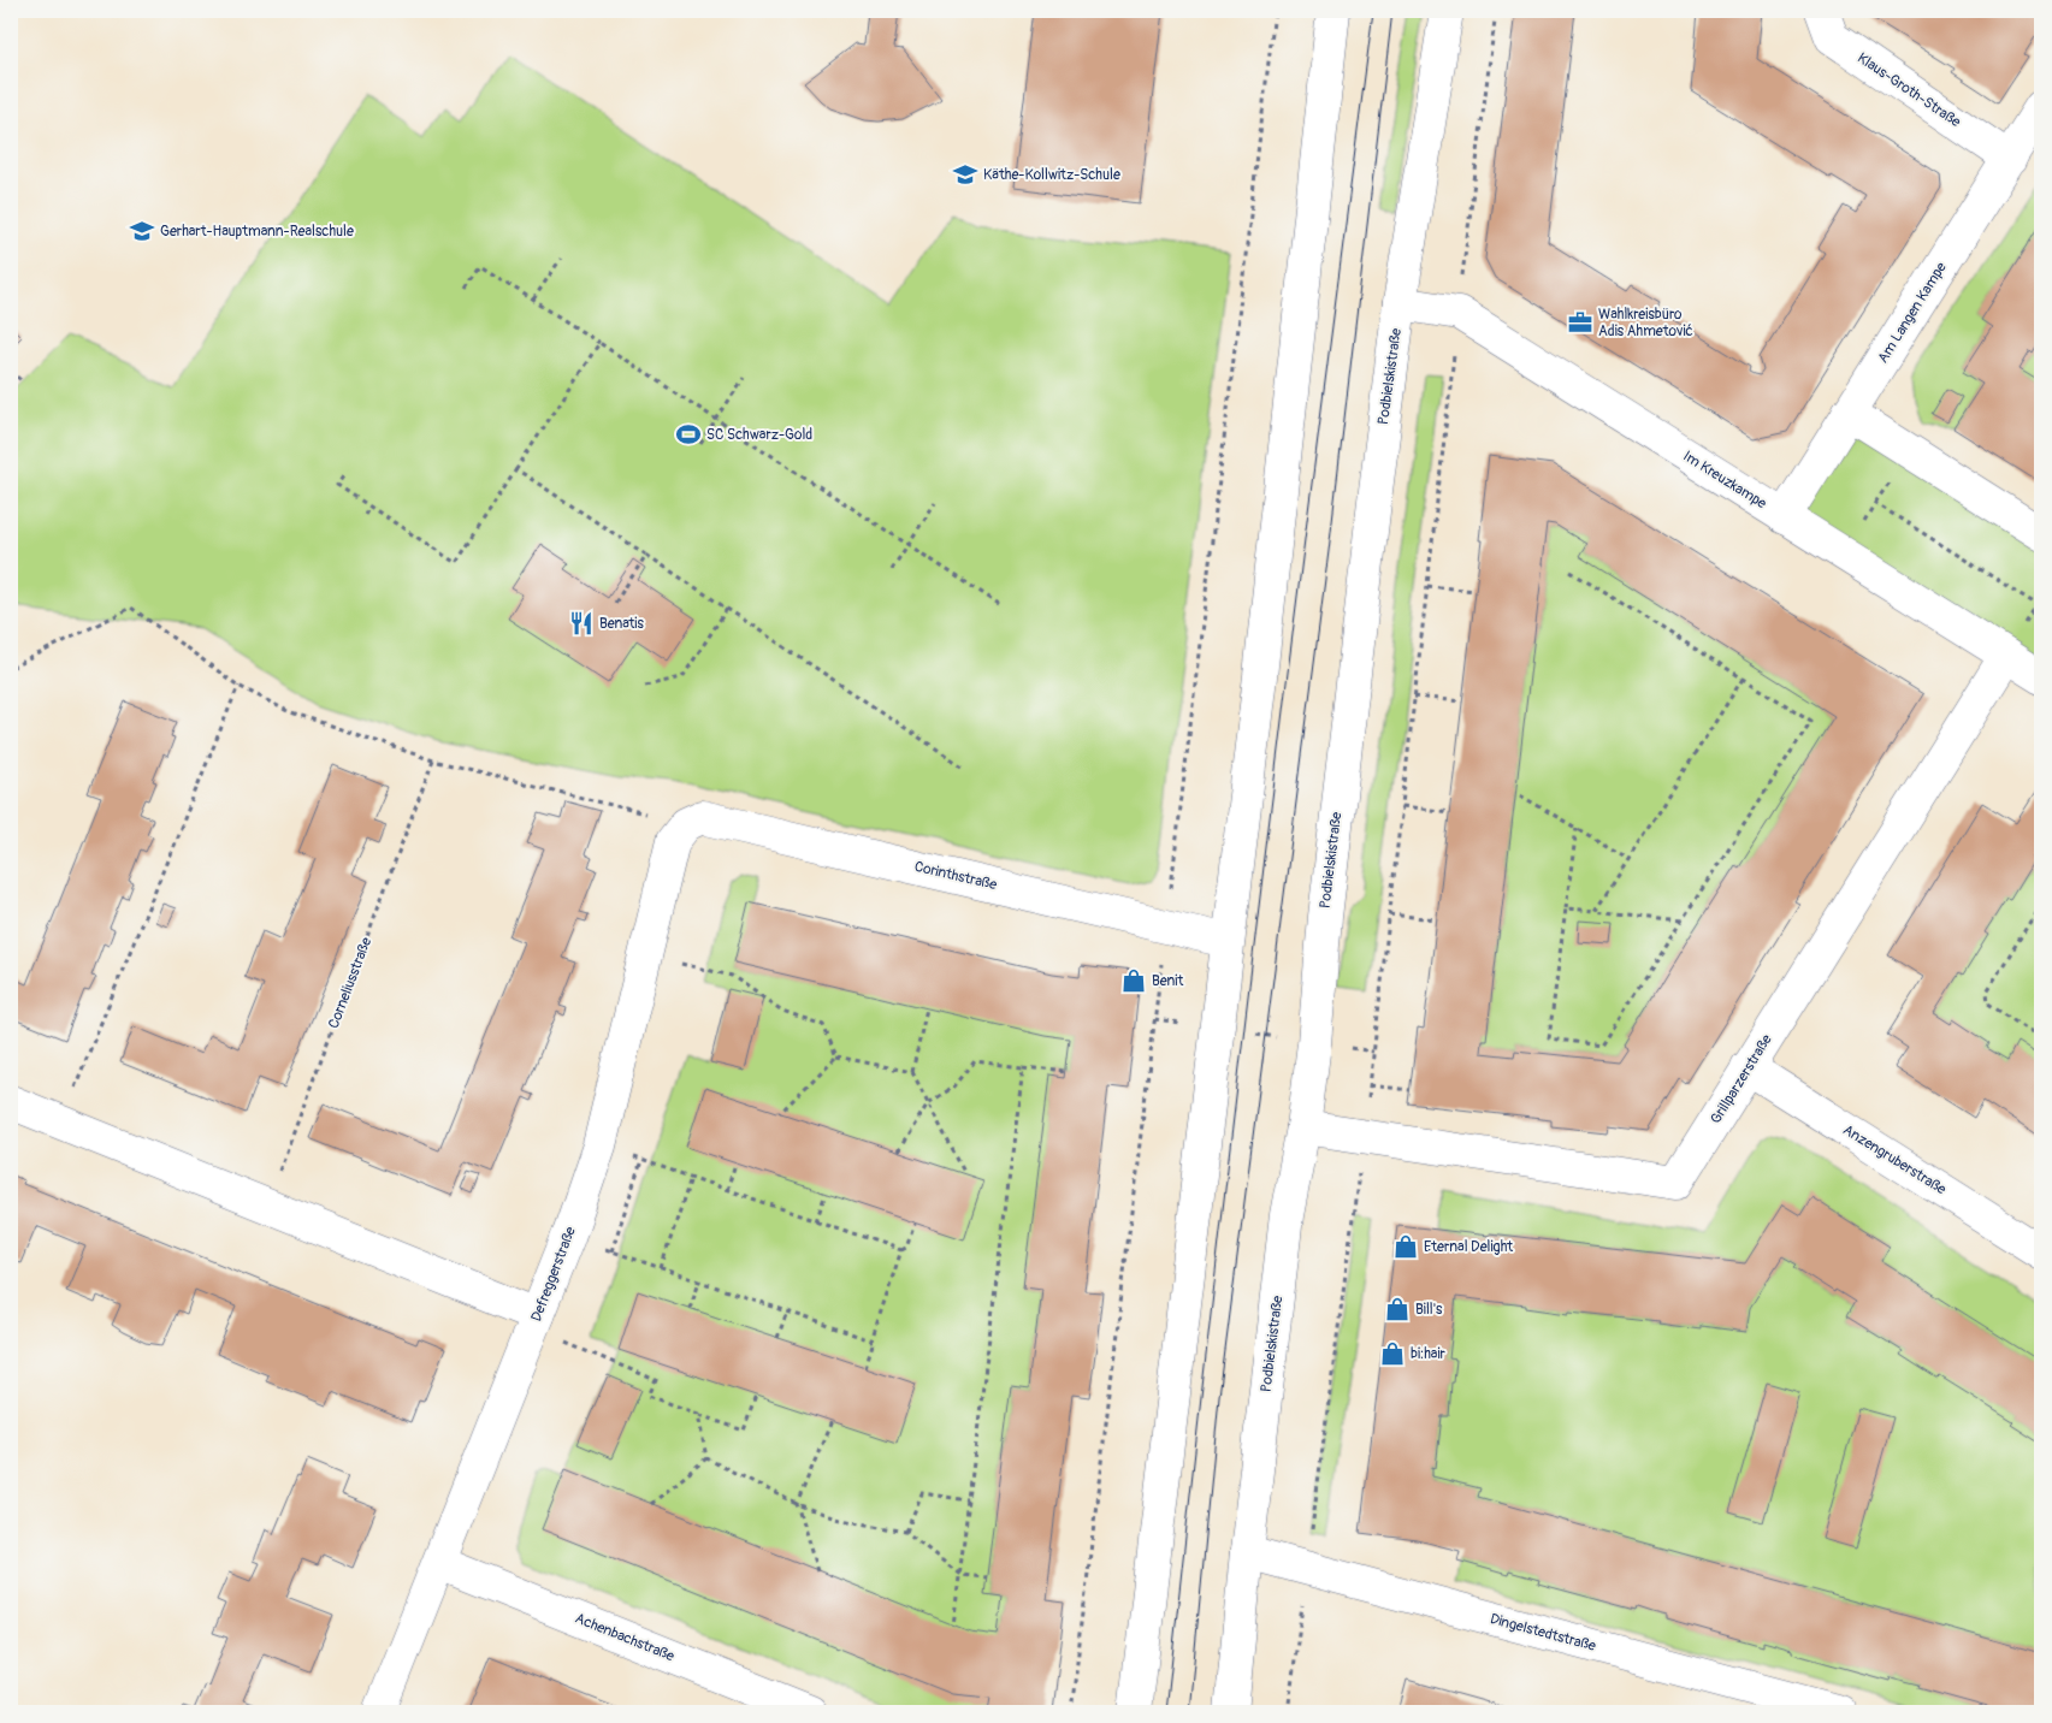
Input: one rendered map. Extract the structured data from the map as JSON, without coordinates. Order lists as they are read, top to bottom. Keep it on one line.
{"streets":{"street":["Klaus-Groth-Straße","Am Langen Kampe","Podbielskistraße","Im Kreuzkampe","Corinthstraße","Grillparzerstraße","Anzengruberstraße","Defreggerstraße","Dingelstedtstraße","Achenbachstraße"],"path":["Corneliusstraße"]},"crossings":[["Klaus-Groth-Straße","Am Langen Kampe"],["Am Langen Kampe","Im Kreuzkampe"],["Podbielskistraße","Im Kreuzkampe"],["Podbielskistraße","Grillparzerstraße"],["Podbielskistraße","Dingelstedtstraße"],["Im Kreuzkampe","Grillparzerstraße"],["Corinthstraße","Defreggerstraße"],["Grillparzerstraße","Anzengruberstraße"],["Defreggerstraße","Achenbachstraße"]],"places":{"school or university":["Käthe-Kollwitz-Schule","Gerhart-Hauptmann-Realschule"],"office":["Wahlkreisbüro Adis Ahmetović"],"sports":["SC Schwarz-Gold"],"restaurant":["Benatis"],"shop":["Benit","Eternal Delight","Bill's","bi:hair"]}}
